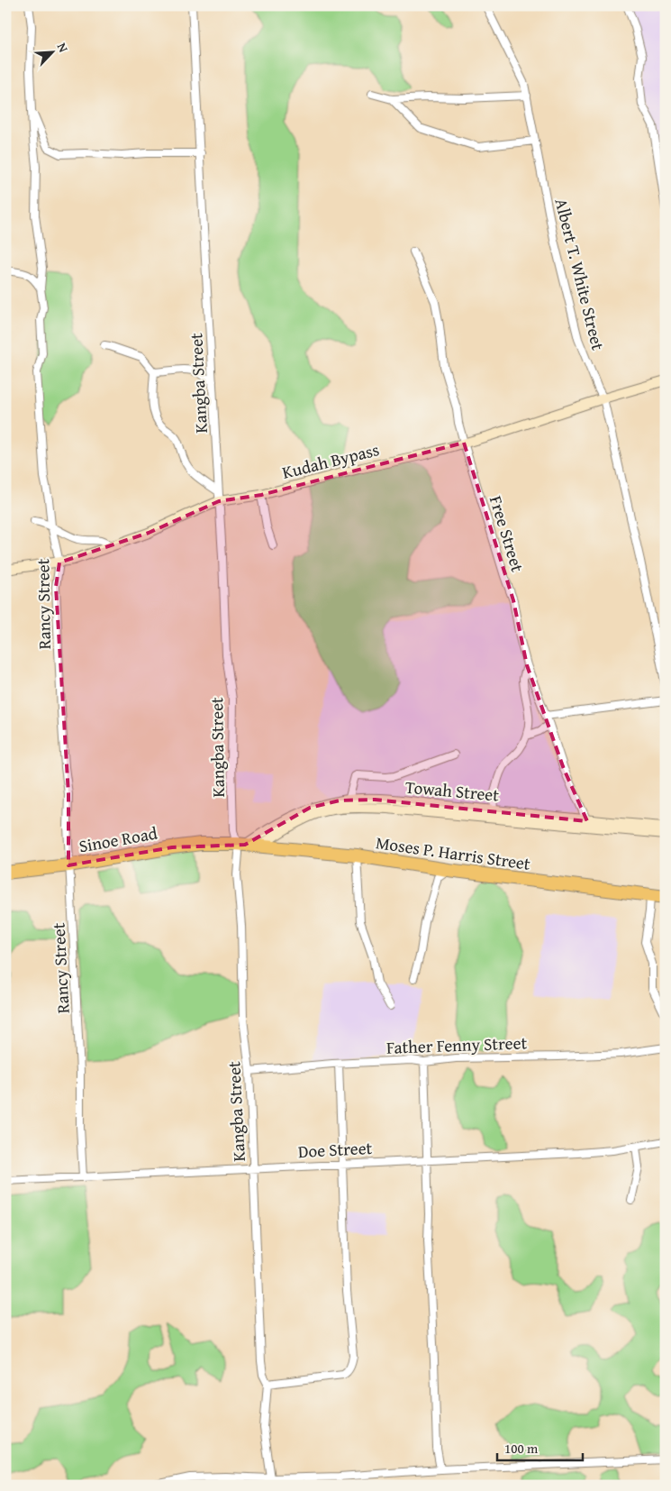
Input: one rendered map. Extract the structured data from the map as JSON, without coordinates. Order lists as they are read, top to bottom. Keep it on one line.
{"streets":{"highway":["Sinoe Road","Moses P. Harris Street"],"street":["Albert T. White Street","Kangba Street","Kudah Bypass","Free Street","Rancy Street","Towah Street","Father Fenny Street","Doe Street"]},"crossings":[["Albert T. White Street","Kudah Bypass"],["Kangba Street","Kudah Bypass"],["Kangba Street","Towah Street"],["Kangba Street","Sinoe Road"],["Kangba Street","Moses P. Harris Street"],["Kangba Street","Father Fenny Street"],["Kangba Street","Doe Street"],["Kudah Bypass","Free Street"],["Kudah Bypass","Rancy Street"],["Free Street","Towah Street"],["Rancy Street","Sinoe Road"],["Rancy Street","Doe Street"],["Towah Street","Sinoe Road"],["Towah Street","Moses P. Harris Street"],["Sinoe Road","Moses P. Harris Street"]],"scale_bar":"100 m","north":"top right"}
